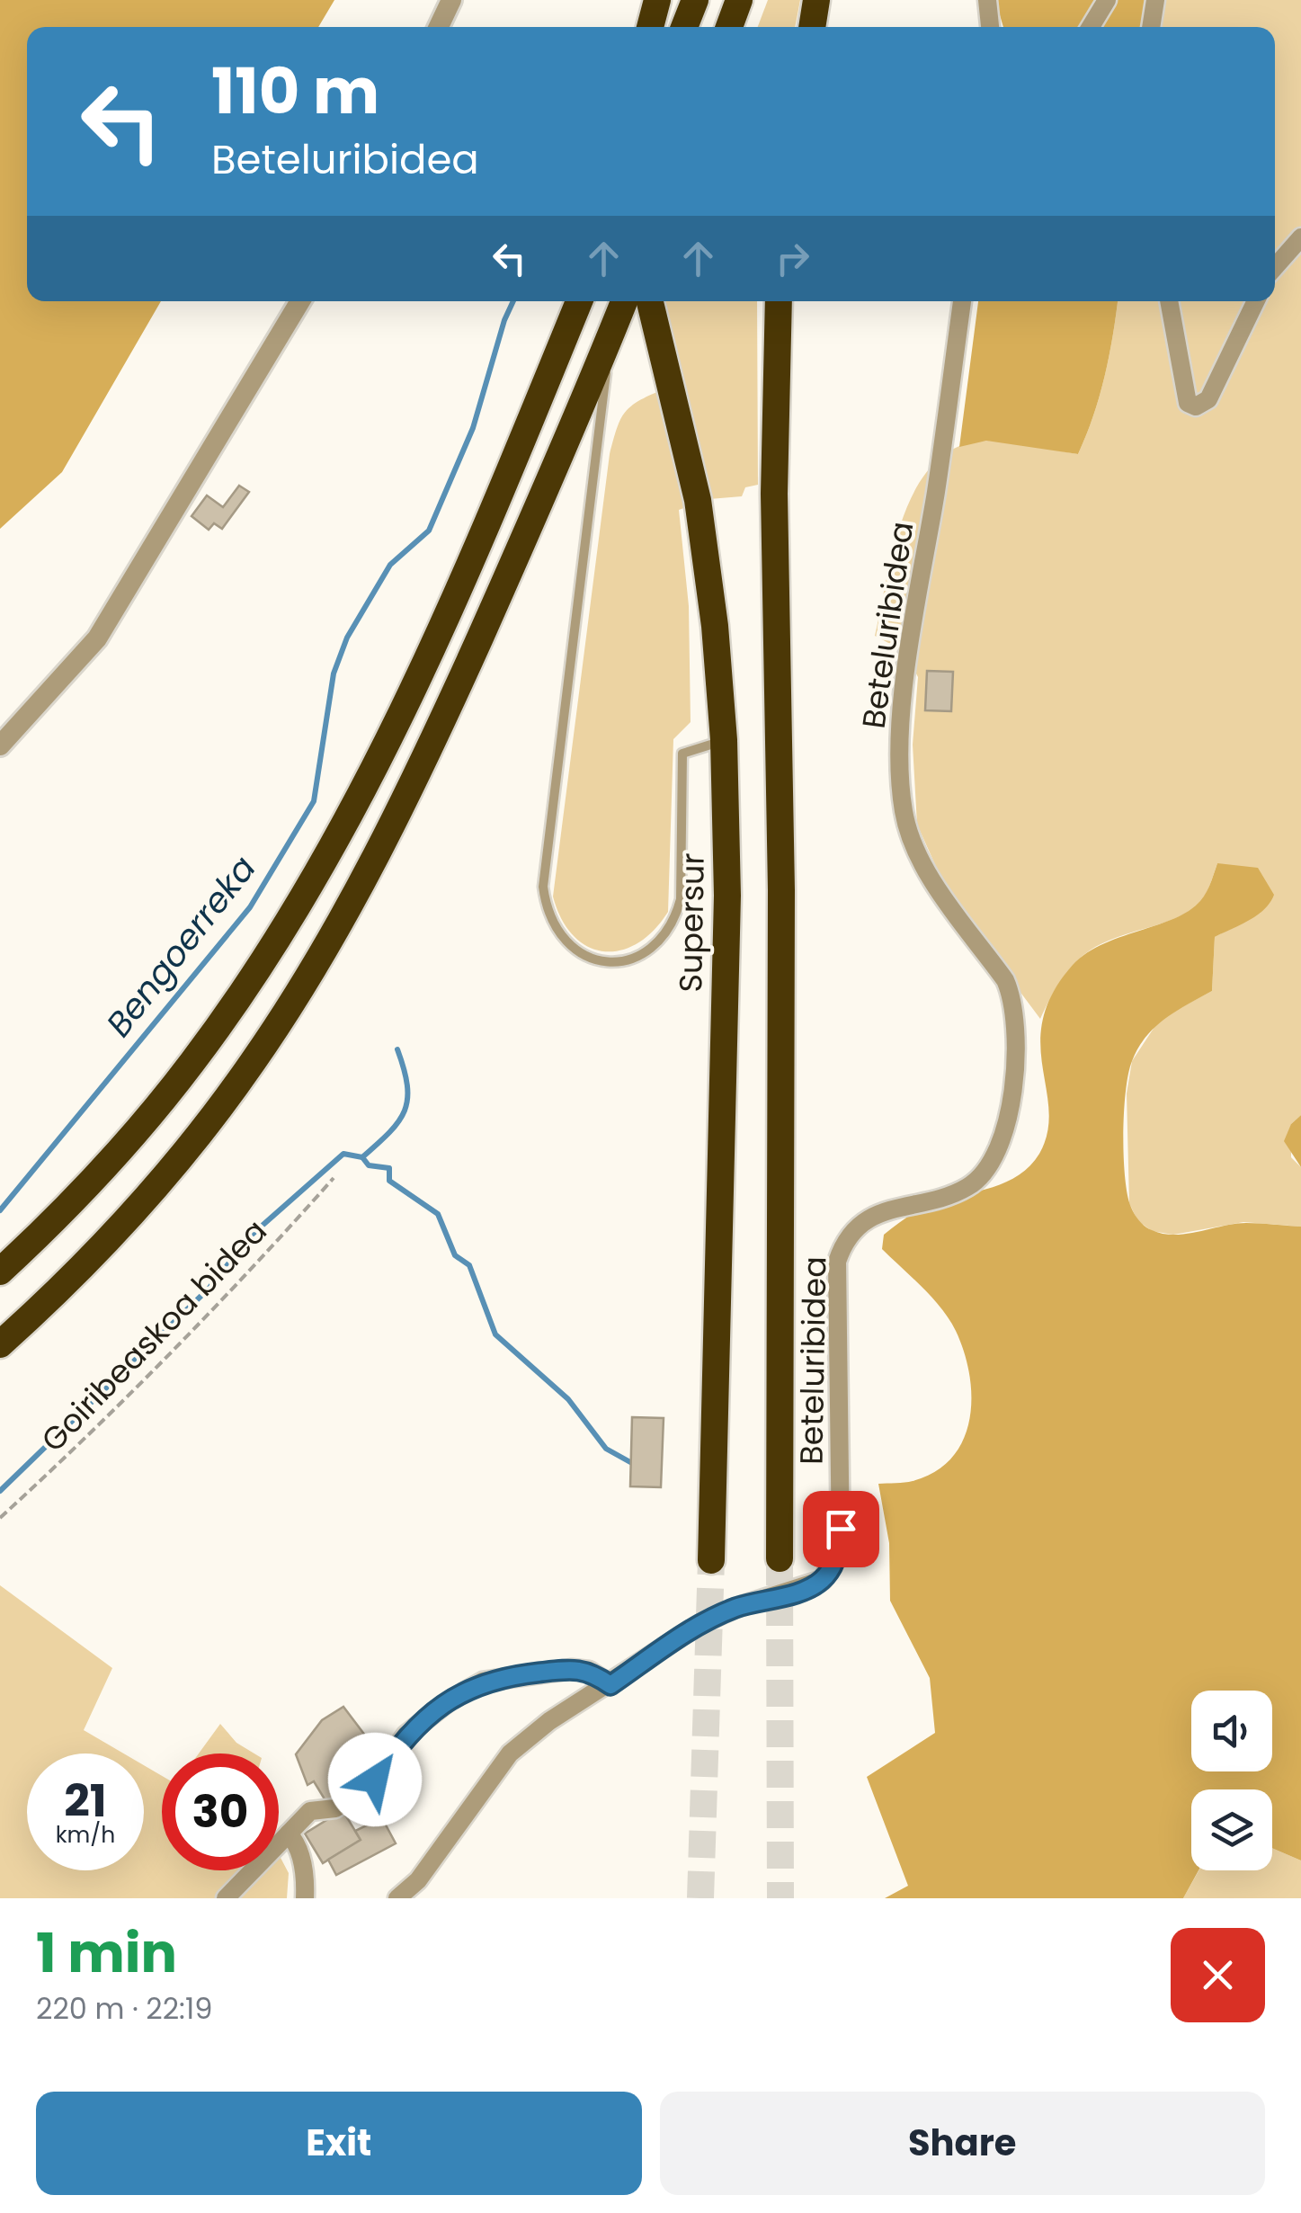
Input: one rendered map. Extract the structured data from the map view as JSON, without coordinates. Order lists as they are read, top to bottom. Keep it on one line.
{"streets":{"highway":["Supersur"],"street":["Beteluribidea"],"path":["Goiribeaskoa bidea"]},"water":["Bengoerreka"],"page":{"turn":["110 m","Beteluribidea"],"speed":"21 km/h","limit":"30","heading":["1 min","220 m · 22:19"],"buttons":["Exit","Share"]}}
